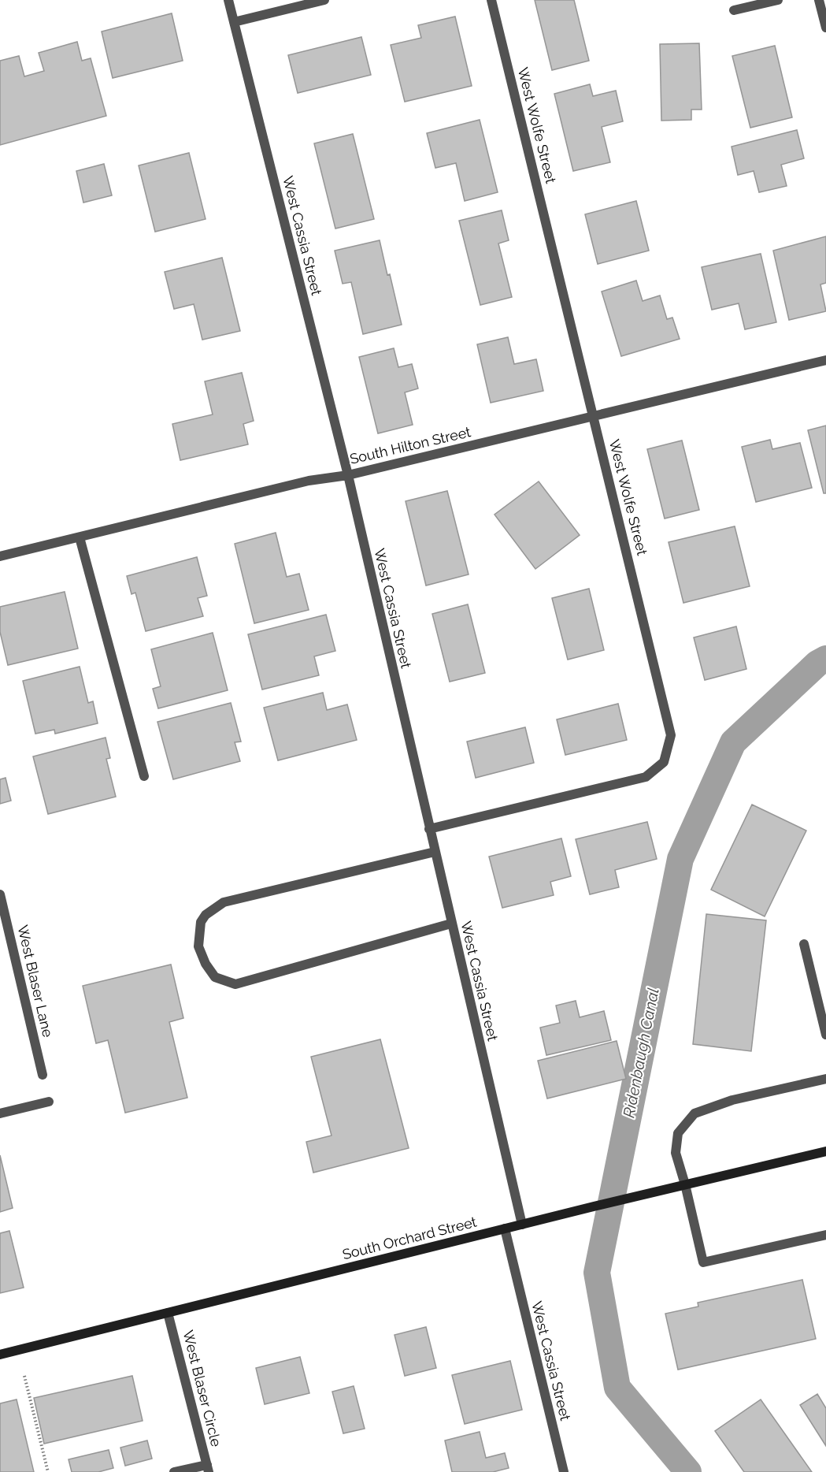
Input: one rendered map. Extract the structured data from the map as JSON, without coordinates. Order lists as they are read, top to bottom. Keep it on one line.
{"streets":{"main road":["South Orchard Street"],"street":["West Wolfe Street","West Cassia Street","South Hilton Street","West Blaser Lane","West Blaser Circle"]},"crossings":[["West Wolfe Street","West Cassia Street"],["West Wolfe Street","South Hilton Street"],["West Cassia Street","South Hilton Street"],["West Cassia Street","South Orchard Street"],["South Orchard Street","West Blaser Circle"]],"water":["Ridenbaugh Canal"]}
